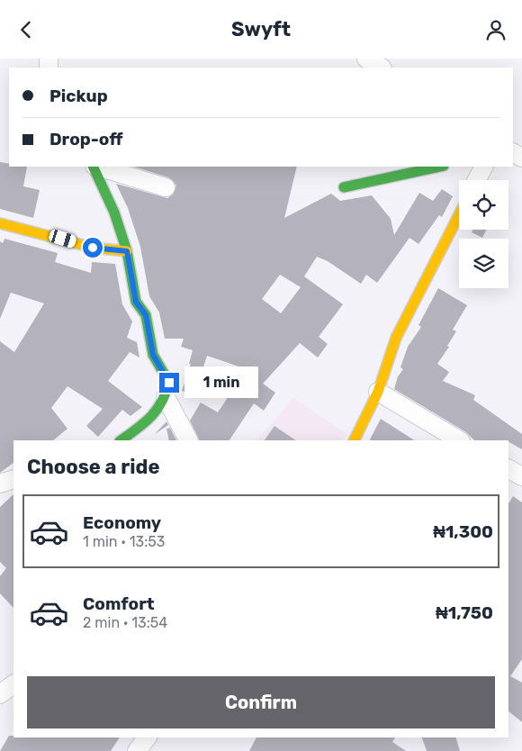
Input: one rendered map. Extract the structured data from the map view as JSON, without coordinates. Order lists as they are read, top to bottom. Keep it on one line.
{"page":{"header":"Swyft","banner":["Pickup","Drop-off"],"bubble":"1 min","heading":"Choose a ride","list":[{"name":"Economy","note":"1 min · 13:53","value":"₦1,300"},{"name":"Comfort","note":"2 min · 13:54","value":"₦1,750"}],"buttons":"Confirm"}}
